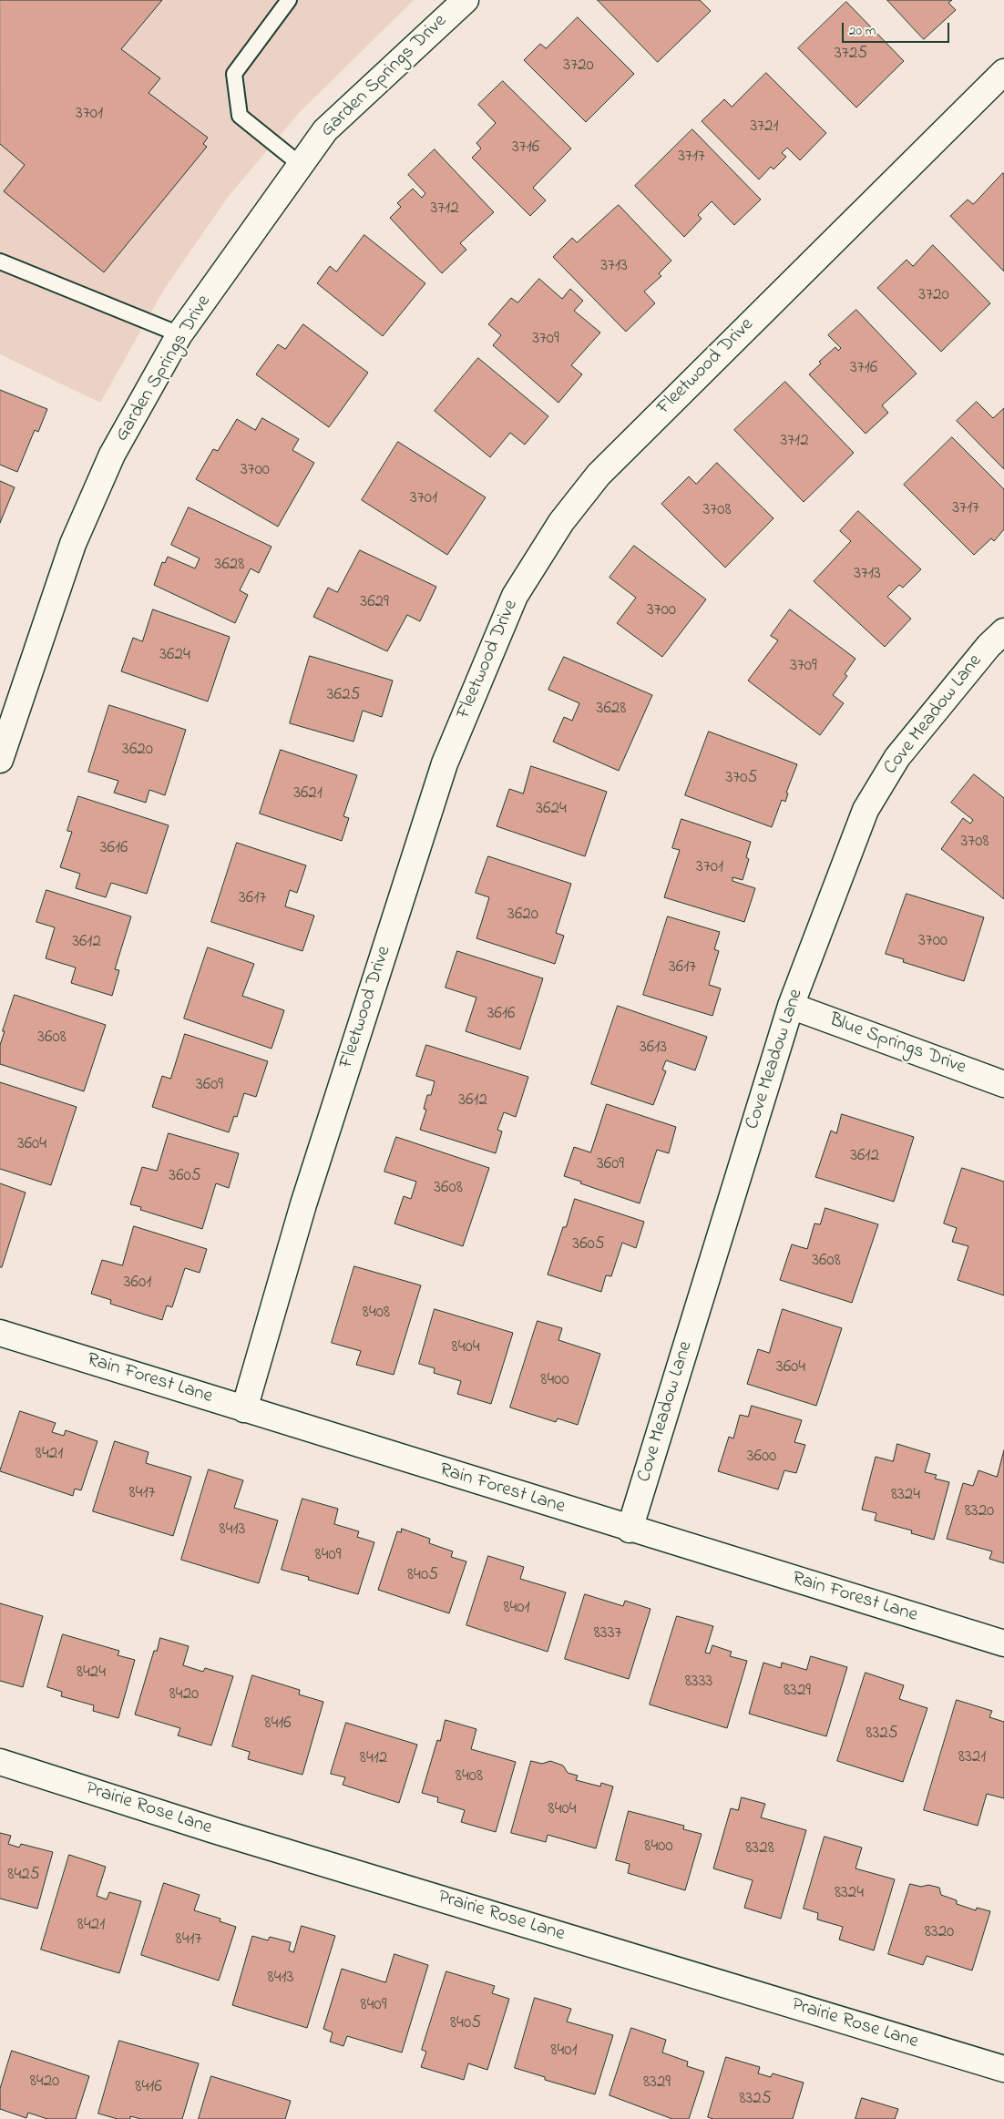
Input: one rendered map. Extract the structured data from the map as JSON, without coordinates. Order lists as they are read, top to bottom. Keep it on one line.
{"streets":{"street":["Garden Springs Drive","Fleetwood Drive","Cove Meadow Lane","Blue Springs Drive","Rain Forest Lane","Prairie Rose Lane"]},"crossings":[["Fleetwood Drive","Rain Forest Lane"],["Cove Meadow Lane","Blue Springs Drive"],["Cove Meadow Lane","Rain Forest Lane"]],"house_numbers":["3725","3720","3701","3721","3716","3717","3712","3713","3720","3709","3716","3712","3700","3701","3717","3708","3628","3713","3629","3700","3624","3709","3625","3628","3620","3705","3621","3624","3708","3616","3701","3617","3620","3700","3612","3617","3616","3608","3613","3609","3612","3604","3612","3609","3605","3608","3605","3608","3601","8408","8404","3604","8400","8421","3600","8417","8324","8320","8413","8409","8405","8401","8337","8424","8333","8329","8420","8416","8325","8321","8412","8408","8404","8400","8328","8425","8324","8421","8320","8417","8413","8409","8405","8401","8420","8329","8416","8325"],"scale_bar":"20 m"}
